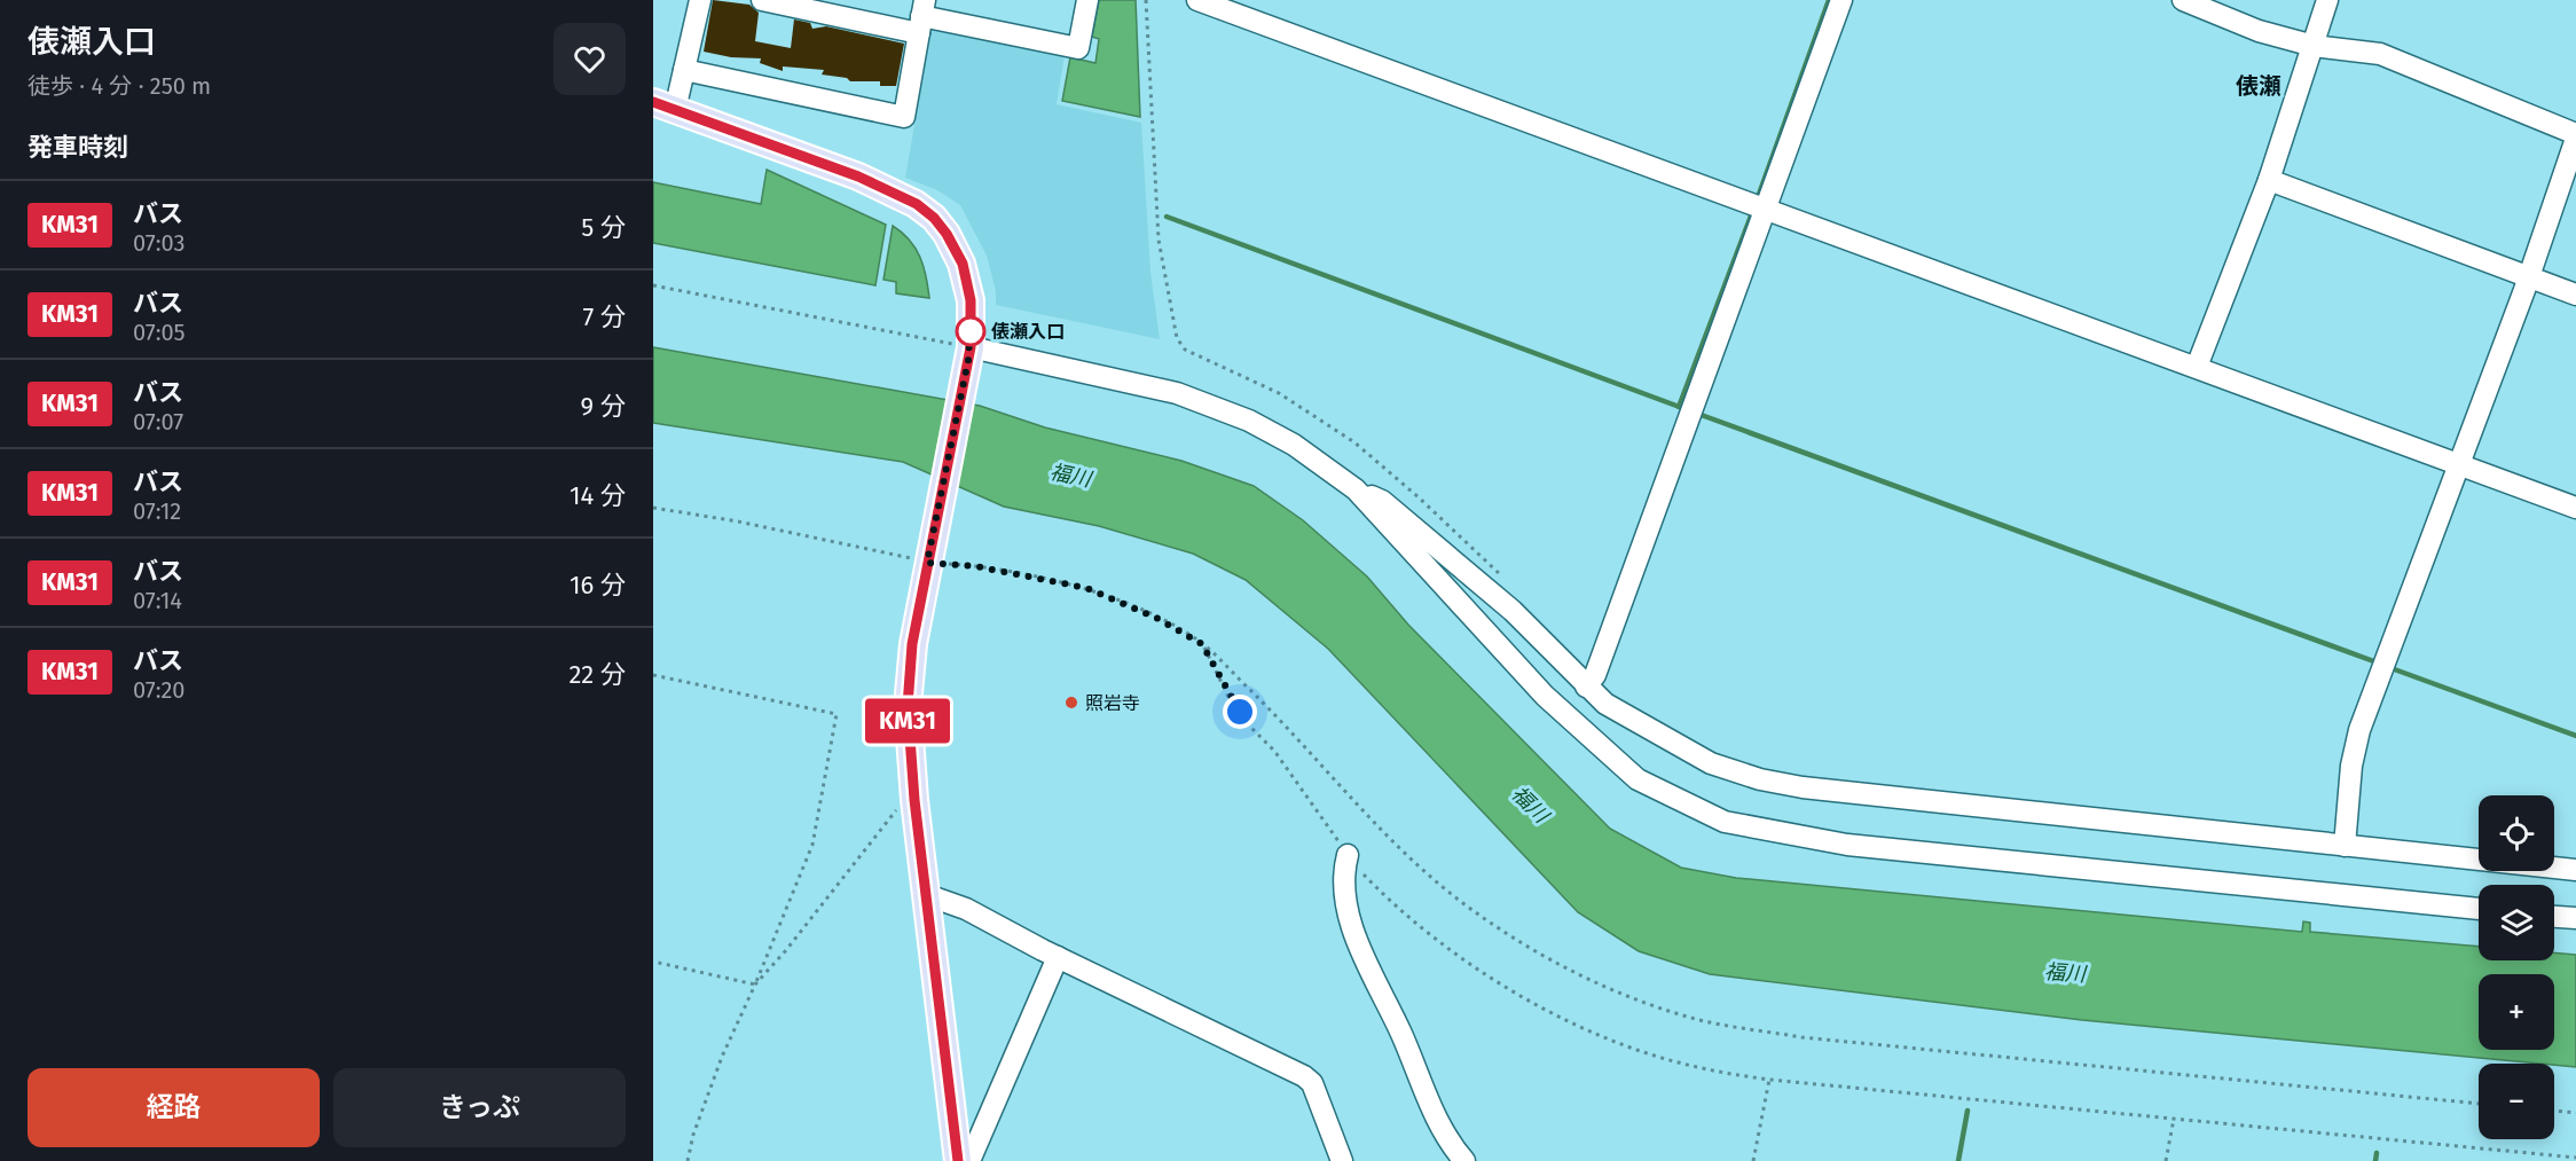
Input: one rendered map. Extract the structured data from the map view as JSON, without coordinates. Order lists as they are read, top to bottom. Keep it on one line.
{"districts":["俵瀬"],"water":["福川"],"places":["俵瀬入口","照岩寺"],"lines":["bus line KM31"],"page":{"heading":[["俵瀬入口","徒歩 · 4 分 · 250 m"],"発車時刻"],"on_map":"KM31","list":[{"mark":"KM31","name":"バス","note":"07:03","value":"5 分"},{"mark":"KM31","name":"バス","note":"07:05","value":"7 分"},{"mark":"KM31","name":"バス","note":"07:07","value":"9 分"},{"mark":"KM31","name":"バス","note":"07:12","value":"14 分"},{"mark":"KM31","name":"バス","note":"07:14","value":"16 分"},{"mark":"KM31","name":"バス","note":"07:20","value":"22 分"}],"map_buttons":["+","−"],"buttons":["経路","きっぷ"]}}
